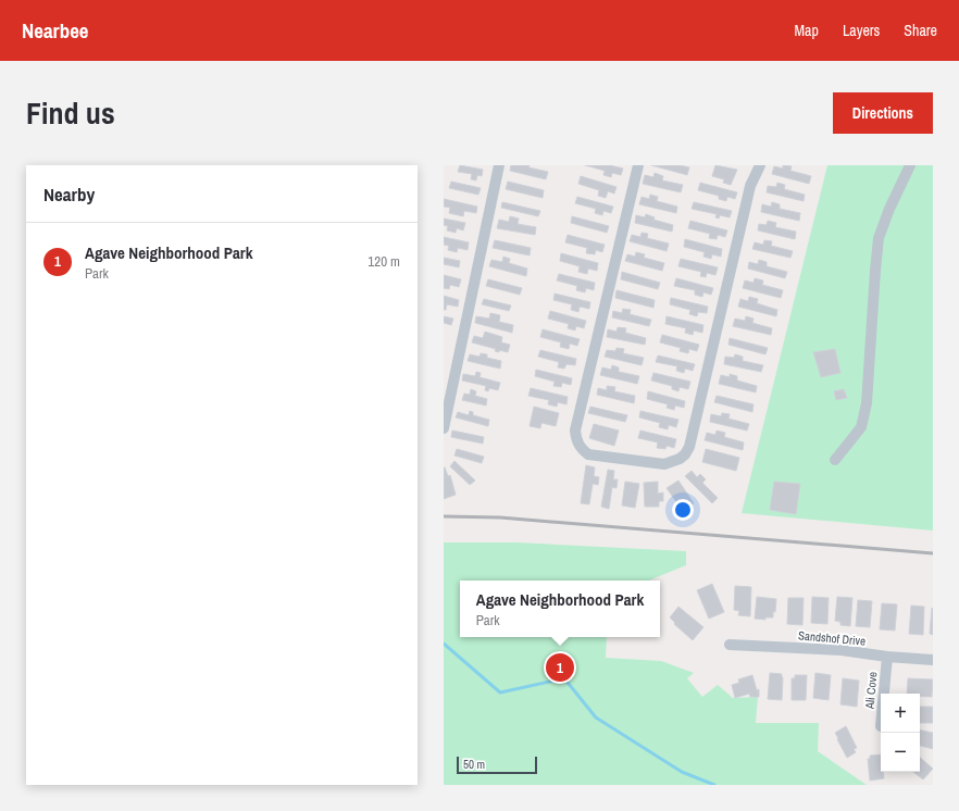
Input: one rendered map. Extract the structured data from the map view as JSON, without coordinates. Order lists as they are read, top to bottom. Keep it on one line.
{"streets":{"street":["Sandshof Drive","Ali Cove"]},"crossings":[["Sandshof Drive","Ali Cove"]],"scale_bar":"50 m","page":{"header":"Nearbee","nav":["Map","Layers","Share"],"title":"Find us","buttons":"Directions","heading":"Nearby","list":[{"mark":"1","name":"Agave Neighborhood Park","note":"Park","value":"120 m"}],"popup":["Agave Neighborhood Park","Park"],"pins":"1","map_buttons":["+","−"],"scale":"50 m"}}
